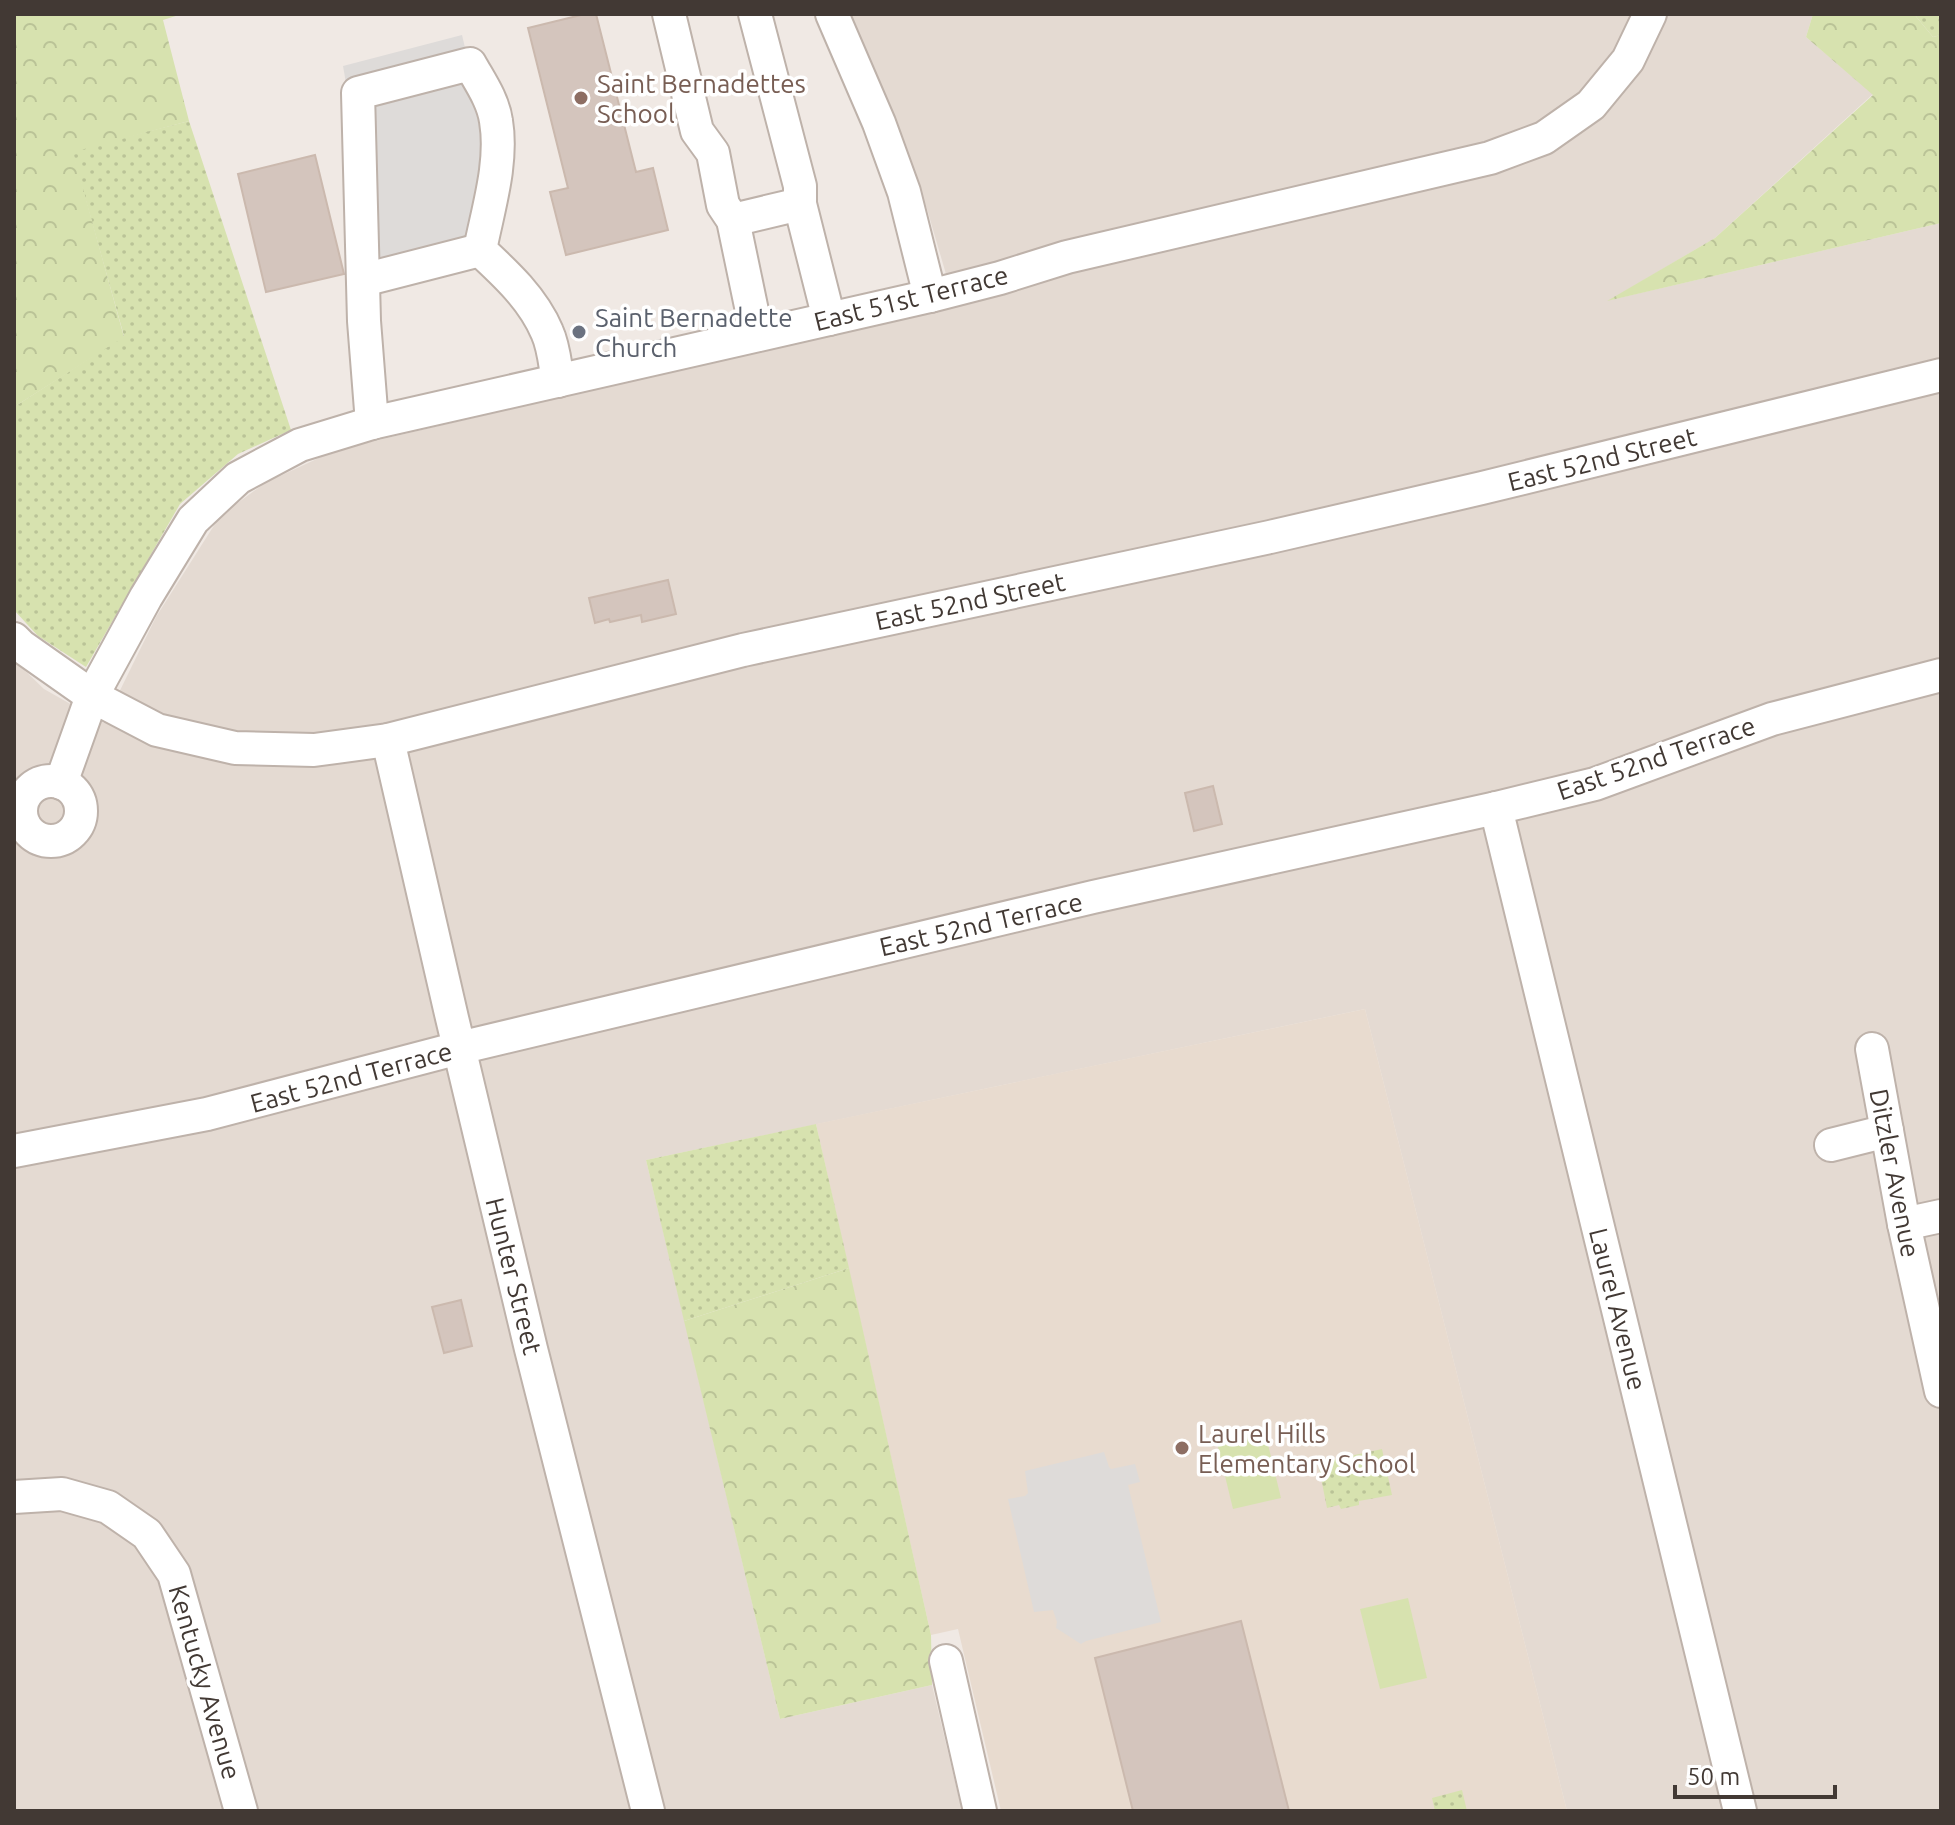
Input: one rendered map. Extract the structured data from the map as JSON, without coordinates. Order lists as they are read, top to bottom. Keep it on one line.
{"streets":{"street":["East 51st Terrace","East 52nd Street","East 52nd Terrace","Ditzler Avenue","Hunter Street","Laurel Avenue","Kentucky Avenue"]},"crossings":[["East 51st Terrace","East 52nd Street"],["East 52nd Street","Hunter Street"],["East 52nd Terrace","Hunter Street"],["East 52nd Terrace","Laurel Avenue"]],"places":["Saint Bernadettes School","Saint Bernadette Church","Laurel Hills Elementary School"],"scale_bar":"50 m"}
